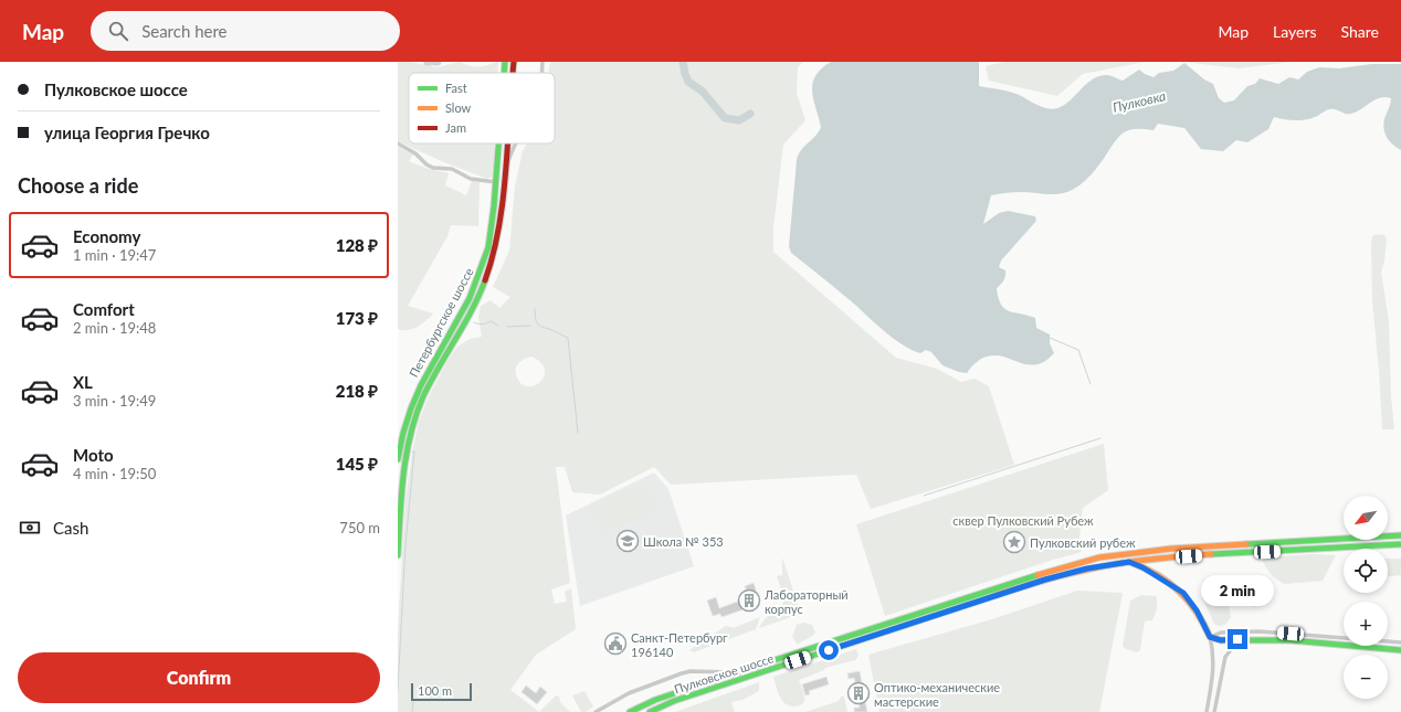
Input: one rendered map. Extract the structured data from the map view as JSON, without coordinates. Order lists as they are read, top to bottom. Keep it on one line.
{"streets":{"main road":["Петербургское шоссе","Пулковское шоссе"]},"water":["Пулковка"],"parks":["сквер Пулковский Рубеж"],"places":{"school or university":["Школа № 353"],"place":["Пулковский рубеж"],"building":["Лабораторный корпус","Оптико-механические мастерские"],"public building":["Санкт-Петербург 196140"]},"legend":["Fast","Slow","Jam"],"scale_bar":"100 m","north":"bottom left","page":{"header":"Map","search":"Search here","nav":["Map","Layers","Share"],"banner":["Пулковское шоссе","улица Георгия Гречко"],"heading":"Choose a ride","list":[{"name":"Economy","note":"1 min · 19:47","value":"128 ₽"},{"name":"Comfort","note":"2 min · 19:48","value":"173 ₽"},{"name":"XL","note":"3 min · 19:49","value":"218 ₽"},{"name":"Moto","note":"4 min · 19:50","value":"145 ₽"}],"map_buttons":["+","−"],"pay":["Cash","750 m"],"bubble":"2 min","buttons":"Confirm","scale":"100 m"}}
